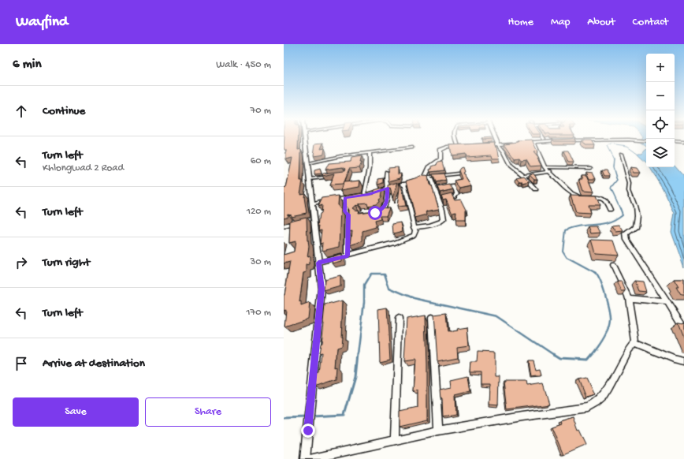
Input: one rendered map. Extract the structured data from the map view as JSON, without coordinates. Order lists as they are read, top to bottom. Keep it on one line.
{"page":{"header":"Wayfind","nav":["Home","Map","About","Contact"],"heading":["6 min","Walk · 450 m"],"map_buttons":["+","−"],"list":[["Continue","70 m"],["Turn left","Khlongwad 2 Road","60 m"],["Turn left","120 m"],["Turn right","30 m"],["Turn left","170 m"],"Arrive at destination"],"buttons":["Save","Share"]}}
